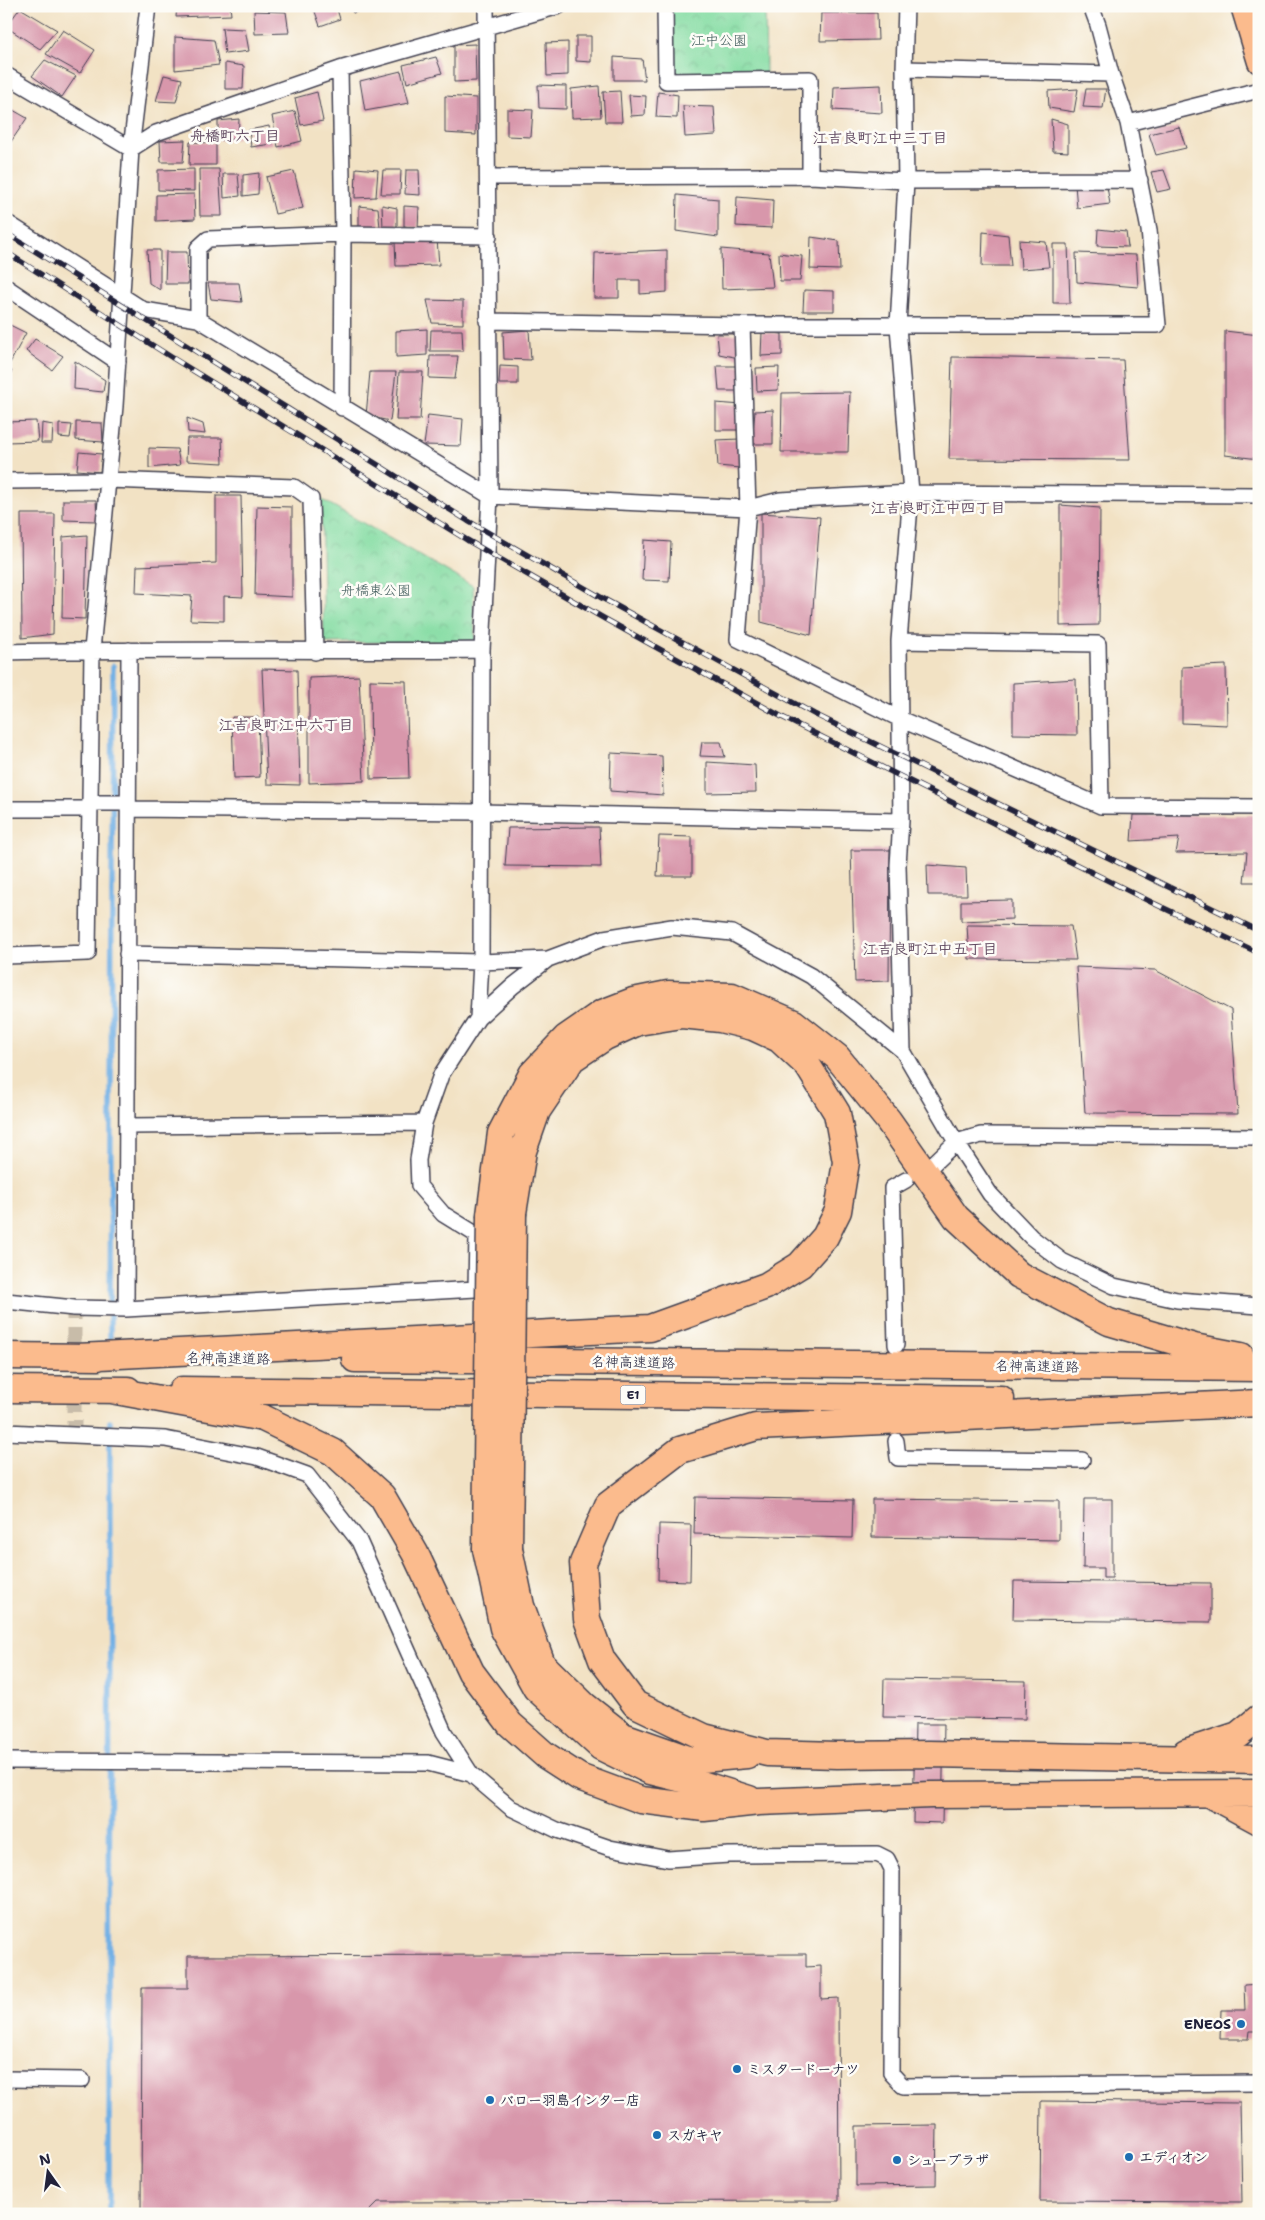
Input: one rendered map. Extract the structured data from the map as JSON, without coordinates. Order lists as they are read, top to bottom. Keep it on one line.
{"streets":{"highway":["名神高速道路","E1"]},"districts":["舟橋町六丁目","江吉良町江中三丁目","江吉良町江中四丁目","江吉良町江中六丁目","江吉良町江中五丁目"],"parks":["江中公園","舟橋東公園"],"places":["ENEOS","ミスタードーナツ","バロー羽島インター店","スガキヤ","エディオン","シュープラザ"],"north":"top"}
